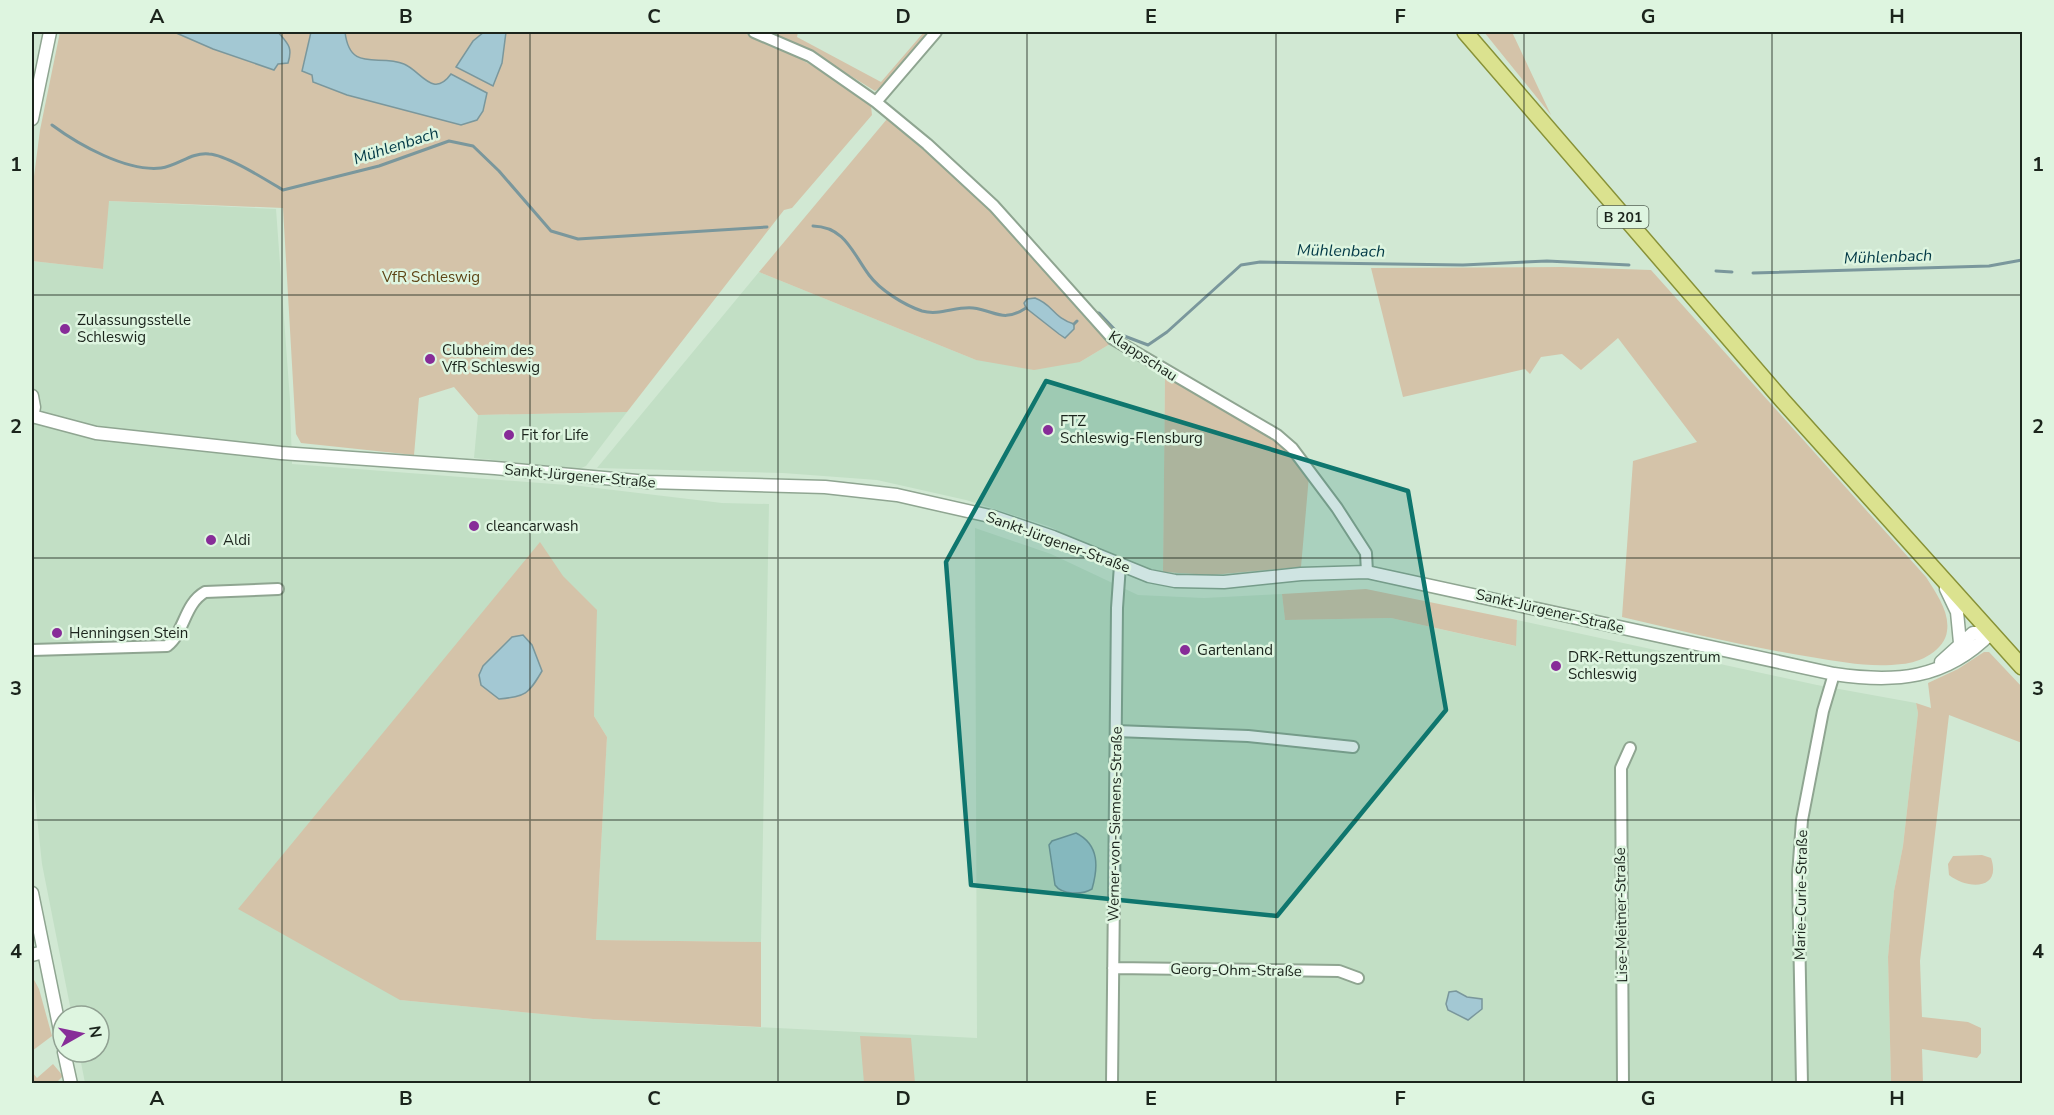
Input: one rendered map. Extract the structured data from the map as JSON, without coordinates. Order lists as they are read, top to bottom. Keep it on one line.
{"streets":{"main road":["B 201"],"street":["Klappschau","Sankt-Jürgener-Straße","Werner-von-Siemens-Straße","Marie-Curie-Straße","Lise-Meitner-Straße","Georg-Ohm-Straße"]},"crossings":[["B 201","Sankt-Jürgener-Straße"],["Klappschau","Sankt-Jürgener-Straße"],["Sankt-Jürgener-Straße","Werner-von-Siemens-Straße"],["Sankt-Jürgener-Straße","Marie-Curie-Straße"],["Werner-von-Siemens-Straße","Georg-Ohm-Straße"]],"water":["Mühlenbach"],"parks":["VfR Schleswig"],"places":["Zulassungsstelle Schleswig","Clubheim des VfR Schleswig","FTZ Schleswig-Flensburg","Fit for Life","cleancarwash","Aldi","Henningsen Stein","Gartenland","DRK-Rettungszentrum Schleswig"],"north":"right","grid":{"columns":["A","B","C","D","E","F","G","H"],"rows":["1","2","3","4"]}}
